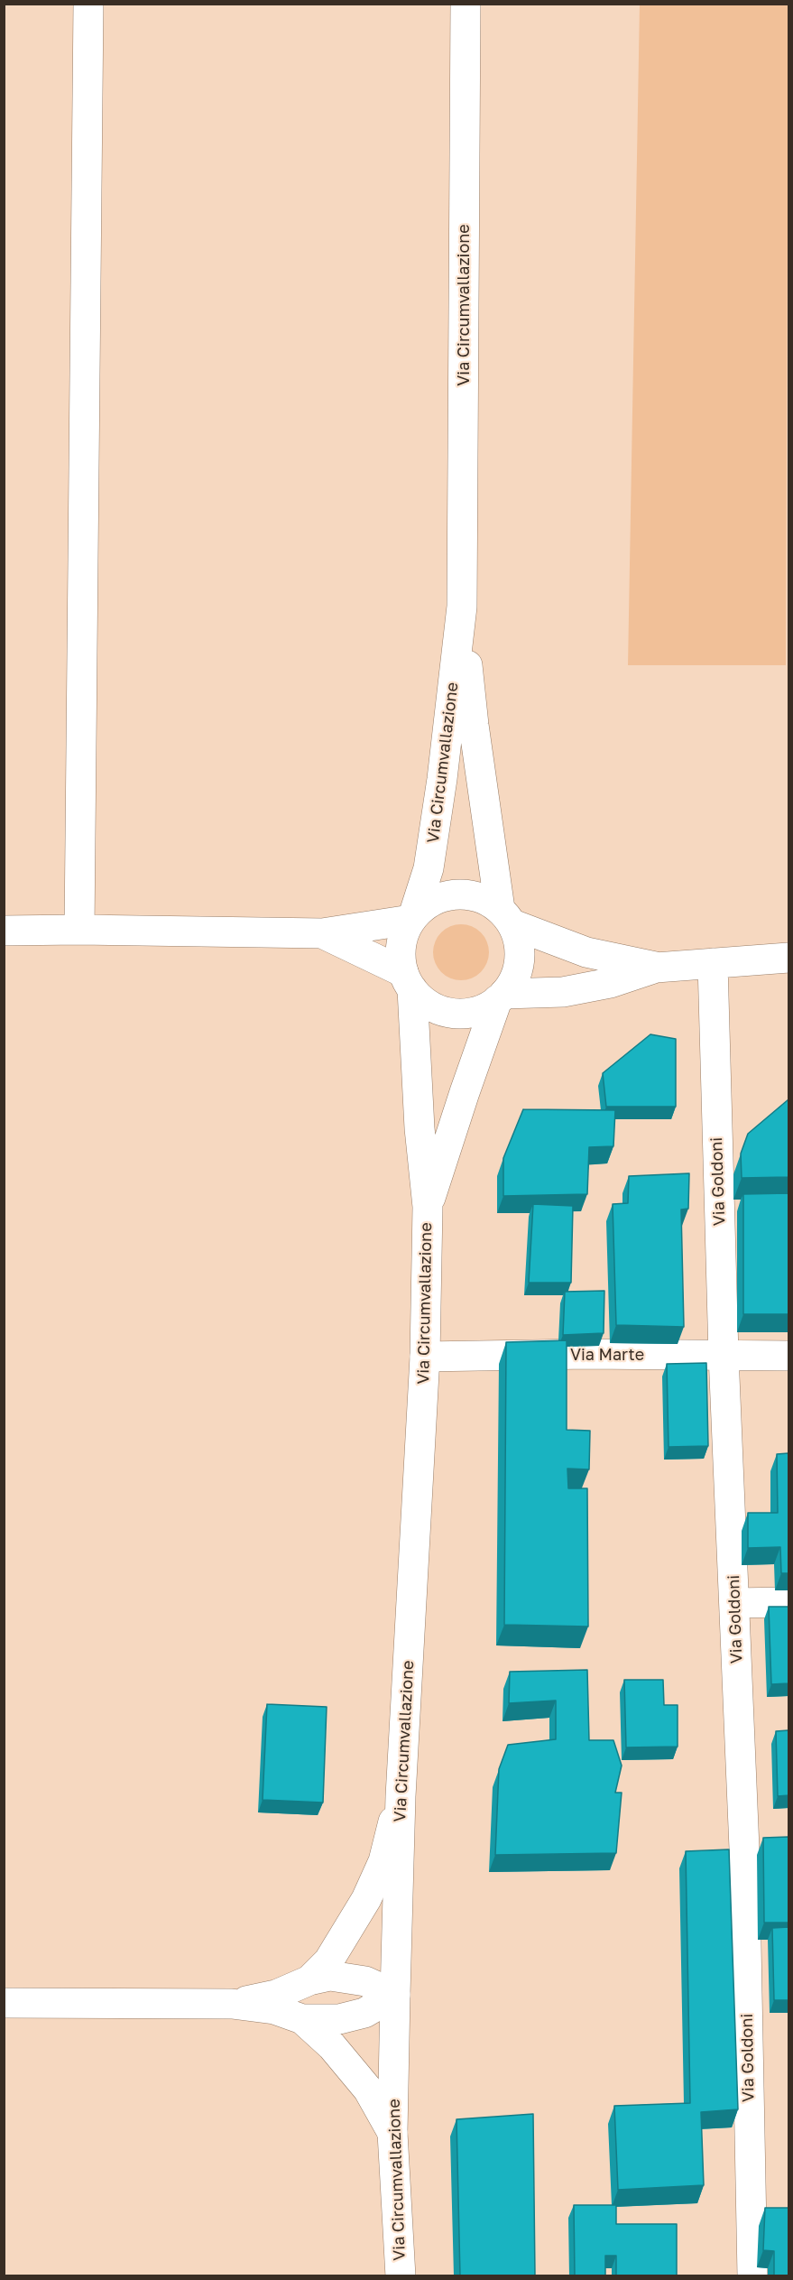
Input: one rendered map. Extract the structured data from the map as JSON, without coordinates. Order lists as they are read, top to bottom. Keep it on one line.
{"streets":{"street":["Via Circumvallazione","Via Goldoni","Via Marte"]},"crossings":[["Via Circumvallazione","Via Marte"],["Via Goldoni","Via Marte"]]}
